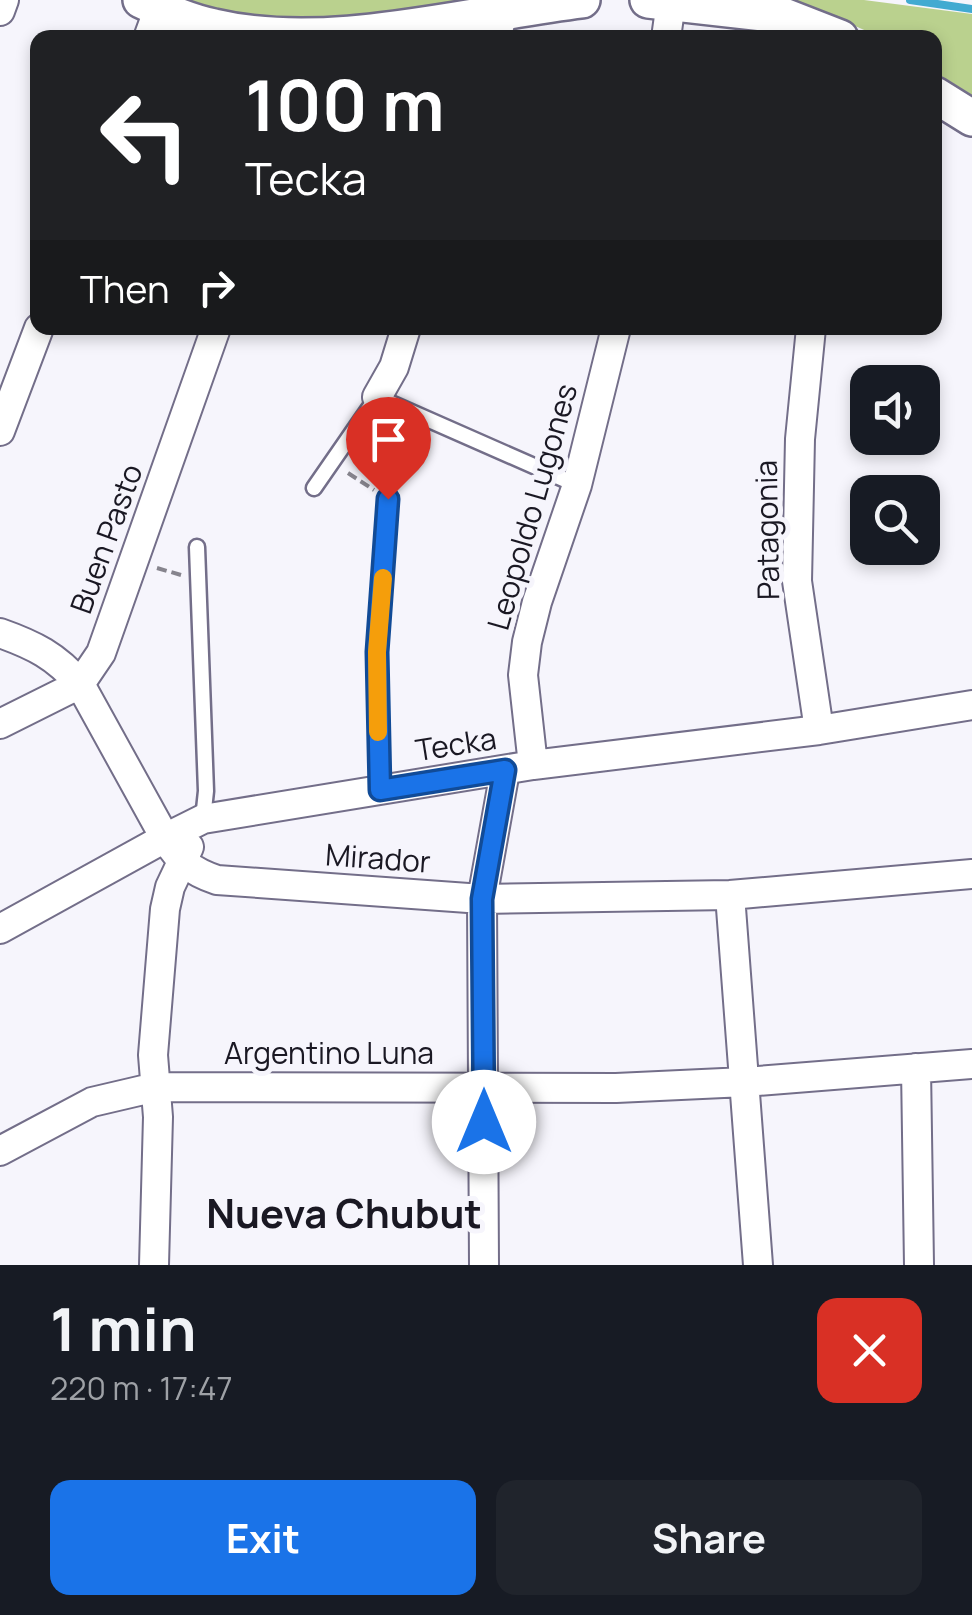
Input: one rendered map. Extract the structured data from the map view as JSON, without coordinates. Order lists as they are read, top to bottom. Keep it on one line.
{"streets":{"street":["Leopoldo Lugones","Patagonia","Buen Pasto","Tecka","Mirador","Argentino Luna"]},"crossings":[["Leopoldo Lugones","Tecka"],["Patagonia","Tecka"]],"districts":["Nueva Chubut"],"page":{"turn":["100 m","Tecka"],"then":"Then","heading":["1 min","220 m · 17:47"],"buttons":["Exit","Share"]}}
